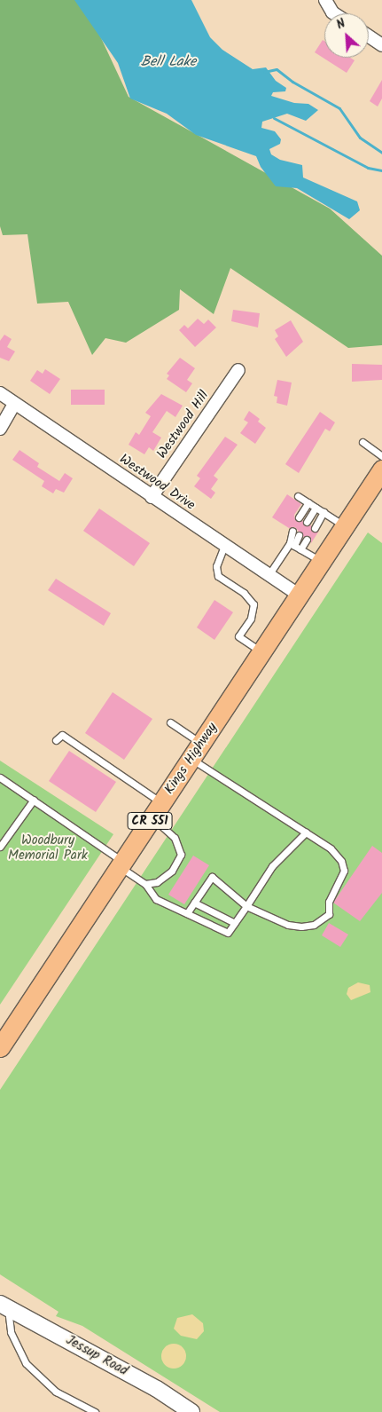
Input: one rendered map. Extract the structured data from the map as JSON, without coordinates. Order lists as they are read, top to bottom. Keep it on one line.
{"streets":{"main road":["Kings Highway","CR 551"],"street":["Westwood Hill","Westwood Drive","Jessup Road"]},"crossings":[["Westwood Hill","Westwood Drive"],["Westwood Drive","Kings Highway"]],"water":["Bell Lake"],"parks":["Woodbury Memorial Park"],"north":"top left"}
